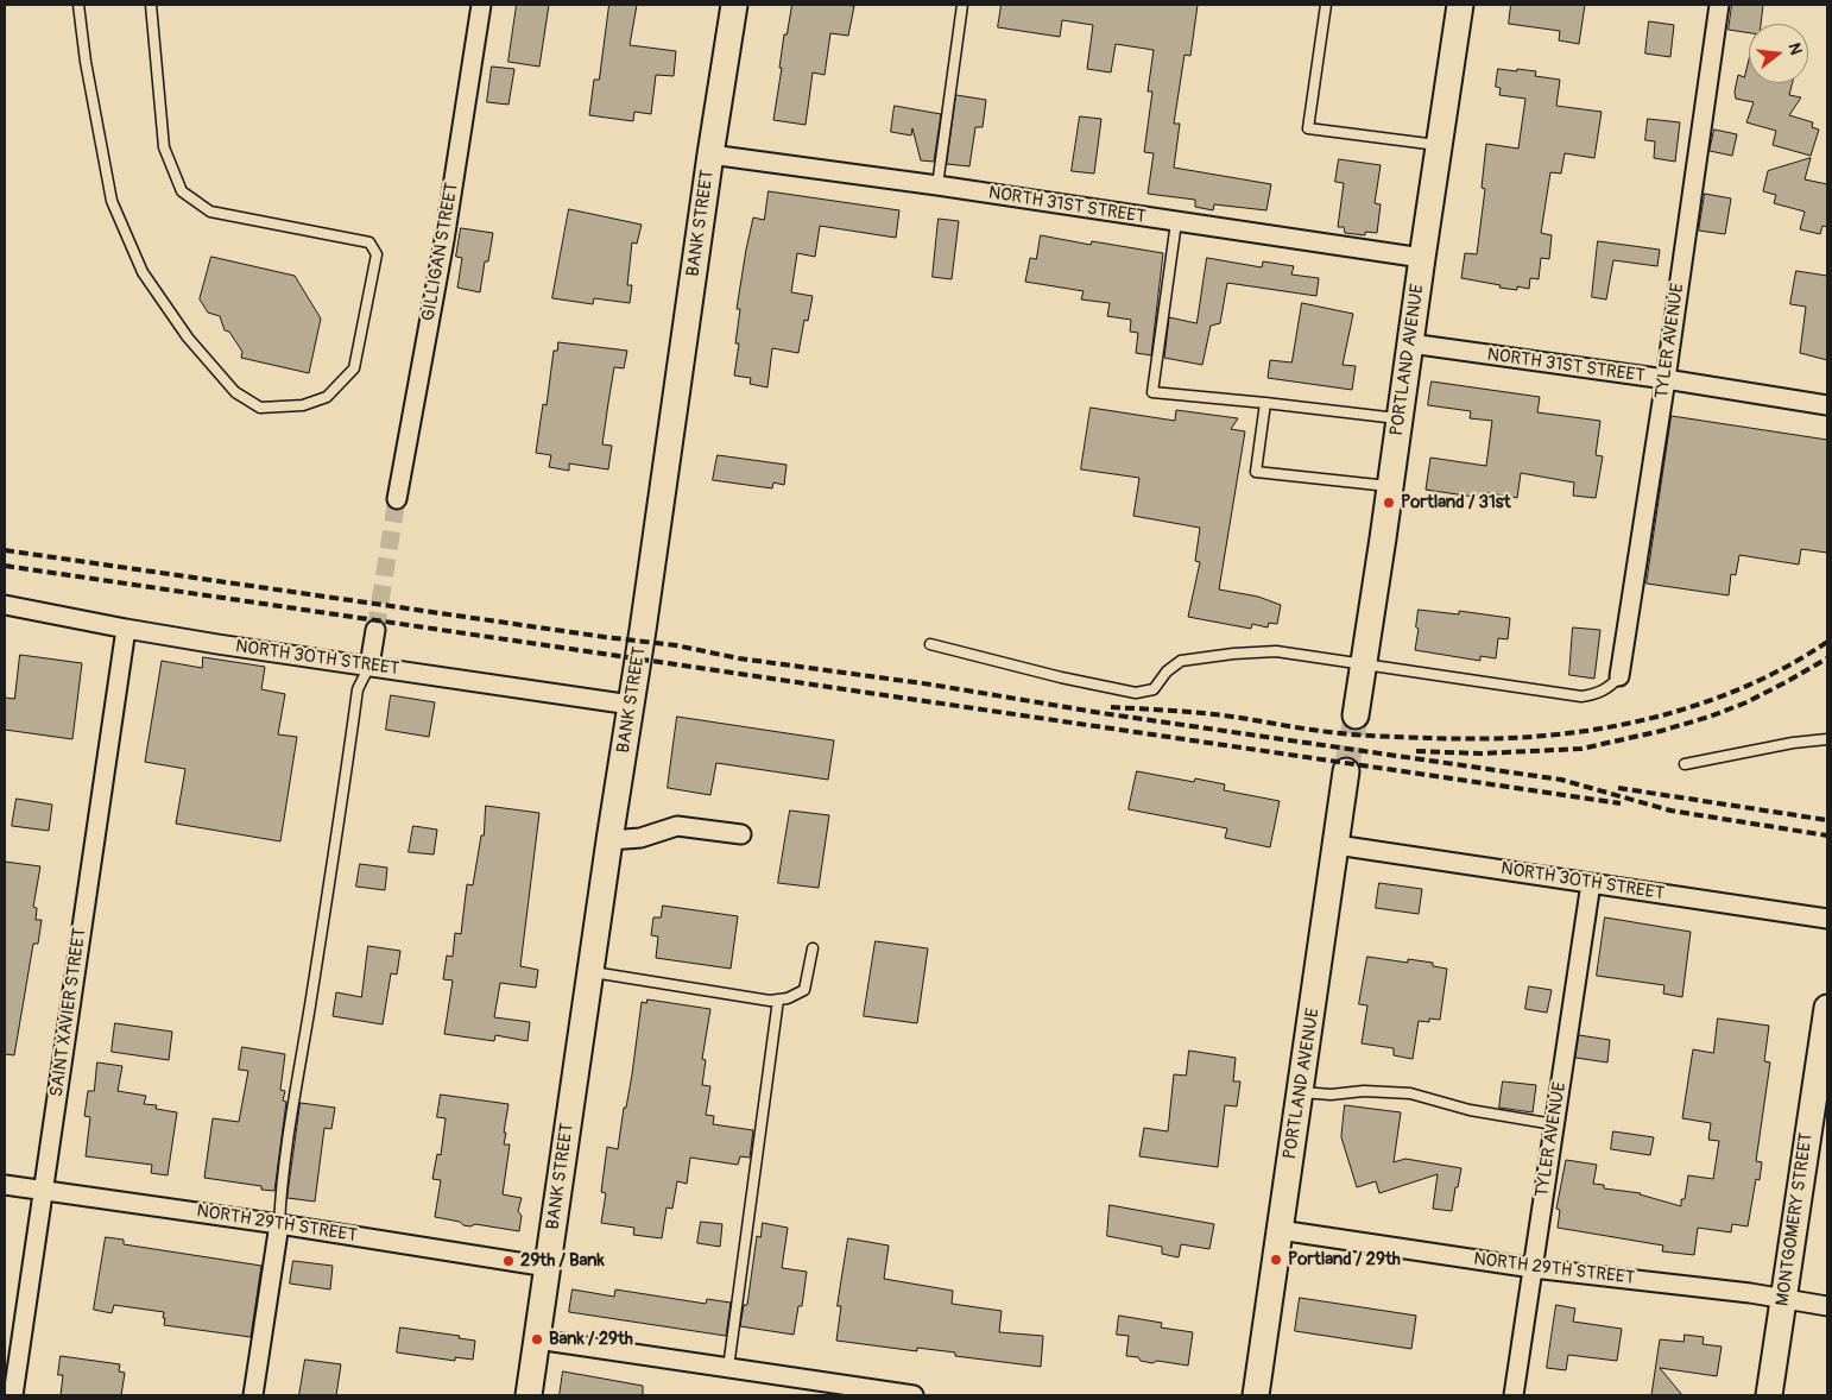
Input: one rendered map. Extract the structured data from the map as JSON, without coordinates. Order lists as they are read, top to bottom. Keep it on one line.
{"streets":{"street":["NORTH 31ST STREET","BANK STREET","GILLIGAN STREET","TYLER AVENUE","PORTLAND AVENUE","NORTH 30TH STREET","SAINT XAVIER STREET","MONTGOMERY STREET","NORTH 29TH STREET"]},"crossings":[["NORTH 31ST STREET","BANK STREET"],["NORTH 31ST STREET","TYLER AVENUE"],["NORTH 31ST STREET","PORTLAND AVENUE"],["BANK STREET","NORTH 30TH STREET"],["BANK STREET","NORTH 29TH STREET"],["TYLER AVENUE","NORTH 30TH STREET"],["TYLER AVENUE","NORTH 29TH STREET"],["PORTLAND AVENUE","NORTH 30TH STREET"],["PORTLAND AVENUE","NORTH 29TH STREET"],["NORTH 30TH STREET","SAINT XAVIER STREET"],["SAINT XAVIER STREET","NORTH 29TH STREET"],["MONTGOMERY STREET","NORTH 29TH STREET"]],"places":["Portland / 31st","Portland / 29th","29th / Bank","Bank / 29th"],"north":"right"}
